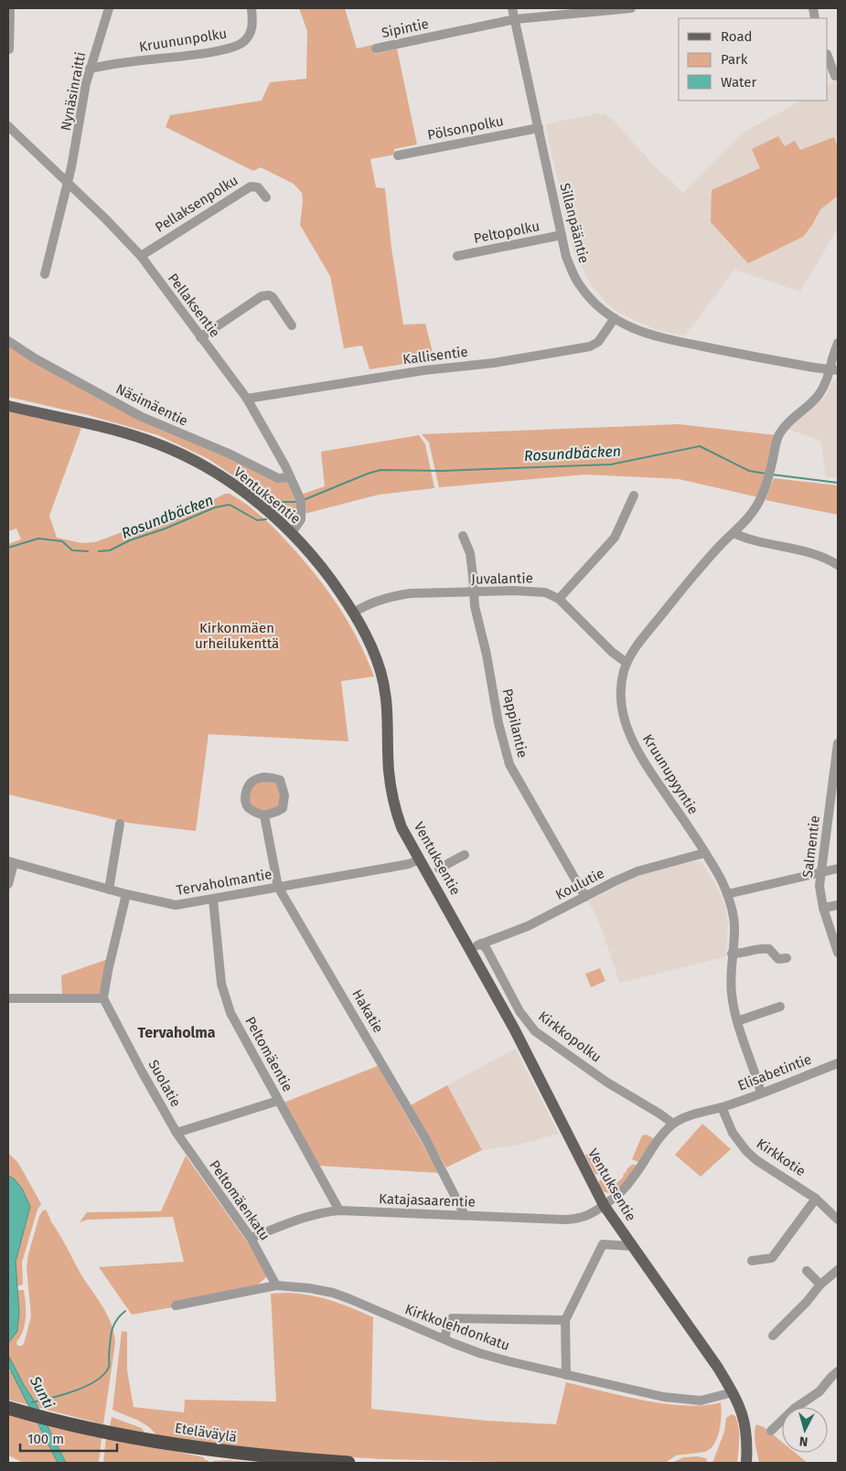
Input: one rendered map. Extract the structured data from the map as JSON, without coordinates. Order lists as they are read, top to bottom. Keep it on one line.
{"streets":{"highway":["Eteläväylä"],"main road":["Ventuksentie"],"street":["Sipintie","Kruununpolku","Nynäsinraitti","Pölsonpolku","Pellaksenpolku","Sillanpääntie","Peltopolku","Pellaksentie","Kallisentie","Näsimäentie","Juvalantie","Pappilantie","Kruunupyyntie","Salmentie","Tervaholmantie","Koulutie","Hakatie","Kirkkopolku","Peltomäentie","Elisabetintie","Suolatie","Kirkkotie","Peltomäenkatu","Katajasaarentie","Kirkkolehdonkatu"]},"crossings":[["Sipintie","Sillanpääntie"],["Kruununpolku","Nynäsinraitti"],["Nynäsinraitti","Pellaksentie"],["Pölsonpolku","Sillanpääntie"],["Pellaksenpolku","Pellaksentie"],["Sillanpääntie","Peltopolku"],["Sillanpääntie","Kallisentie"],["Sillanpääntie","Kruunupyyntie"],["Pellaksentie","Kallisentie"],["Pellaksentie","Näsimäentie"],["Pellaksentie","Ventuksentie"],["Ventuksentie","Juvalantie"],["Ventuksentie","Tervaholmantie"],["Ventuksentie","Koulutie"],["Ventuksentie","Kirkkopolku"],["Ventuksentie","Katajasaarentie"],["Ventuksentie","Kirkkolehdonkatu"],["Juvalantie","Pappilantie"],["Juvalantie","Kruunupyyntie"],["Pappilantie","Koulutie"],["Kruunupyyntie","Koulutie"],["Kruunupyyntie","Elisabetintie"],["Tervaholmantie","Hakatie"],["Tervaholmantie","Peltomäentie"],["Koulutie","Kirkkopolku"],["Hakatie","Katajasaarentie"],["Kirkkopolku","Elisabetintie"],["Kirkkopolku","Katajasaarentie"],["Peltomäentie","Katajasaarentie"],["Elisabetintie","Kirkkotie"],["Elisabetintie","Katajasaarentie"],["Suolatie","Peltomäenkatu"],["Peltomäenkatu","Katajasaarentie"],["Peltomäenkatu","Kirkkolehdonkatu"]],"districts":["Tervaholma"],"water":["Rosundbäcken","Sunti"],"parks":["Kirkonmäen urheilukenttä"],"legend":["Road","Park","Water"],"scale_bar":"100 m","north":"bottom"}
